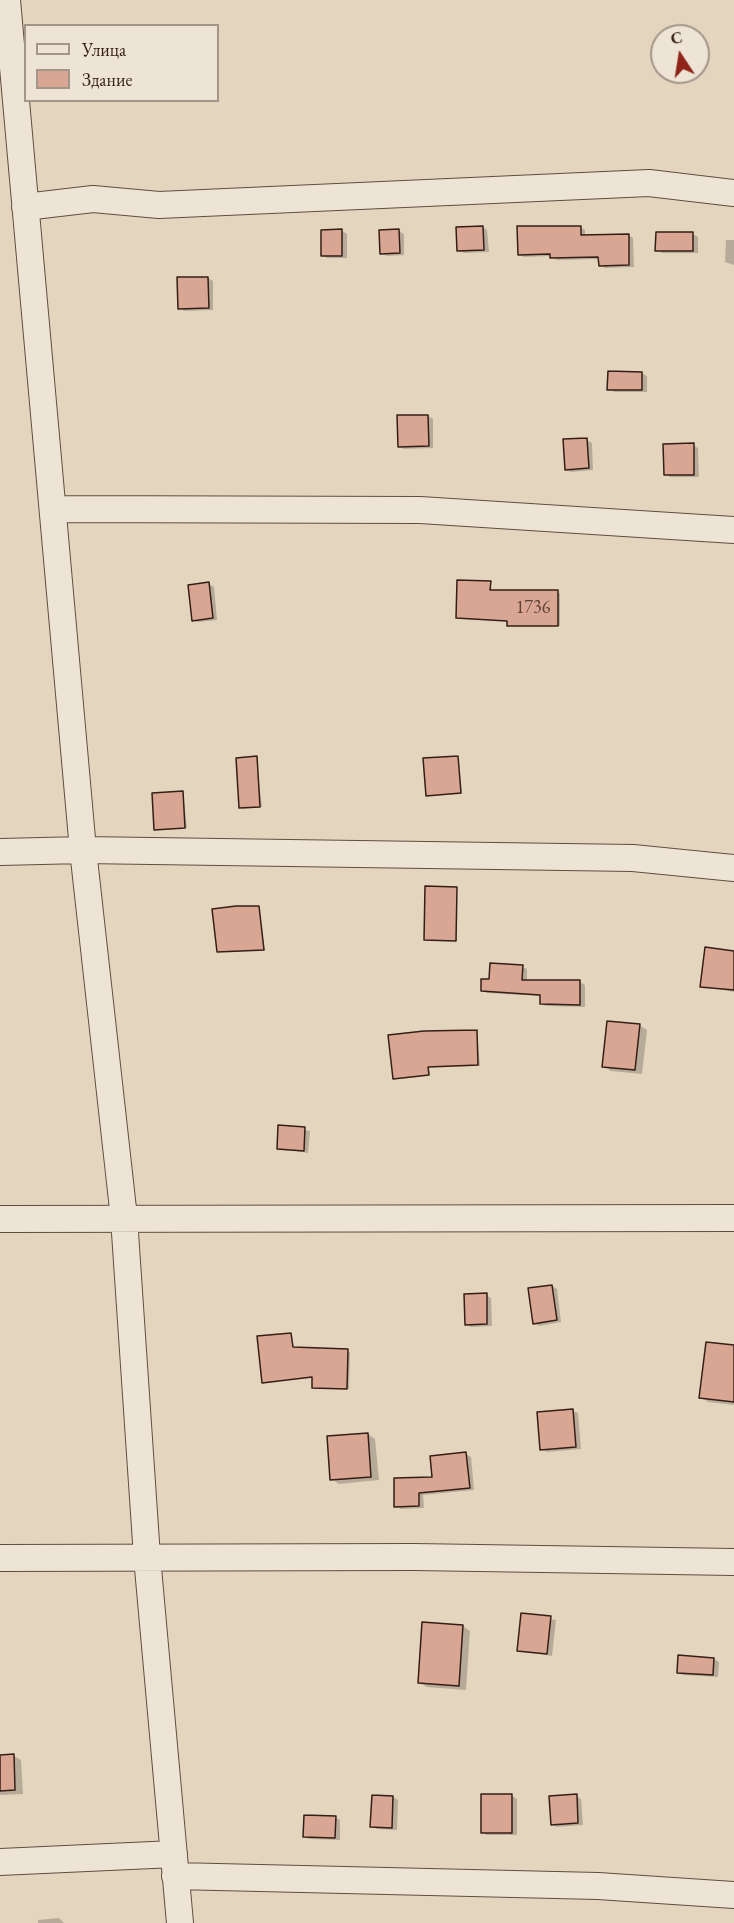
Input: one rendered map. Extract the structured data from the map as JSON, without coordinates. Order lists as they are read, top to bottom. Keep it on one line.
{"house_numbers":["1736"],"legend":["Улица","Здание"],"north":"top"}
